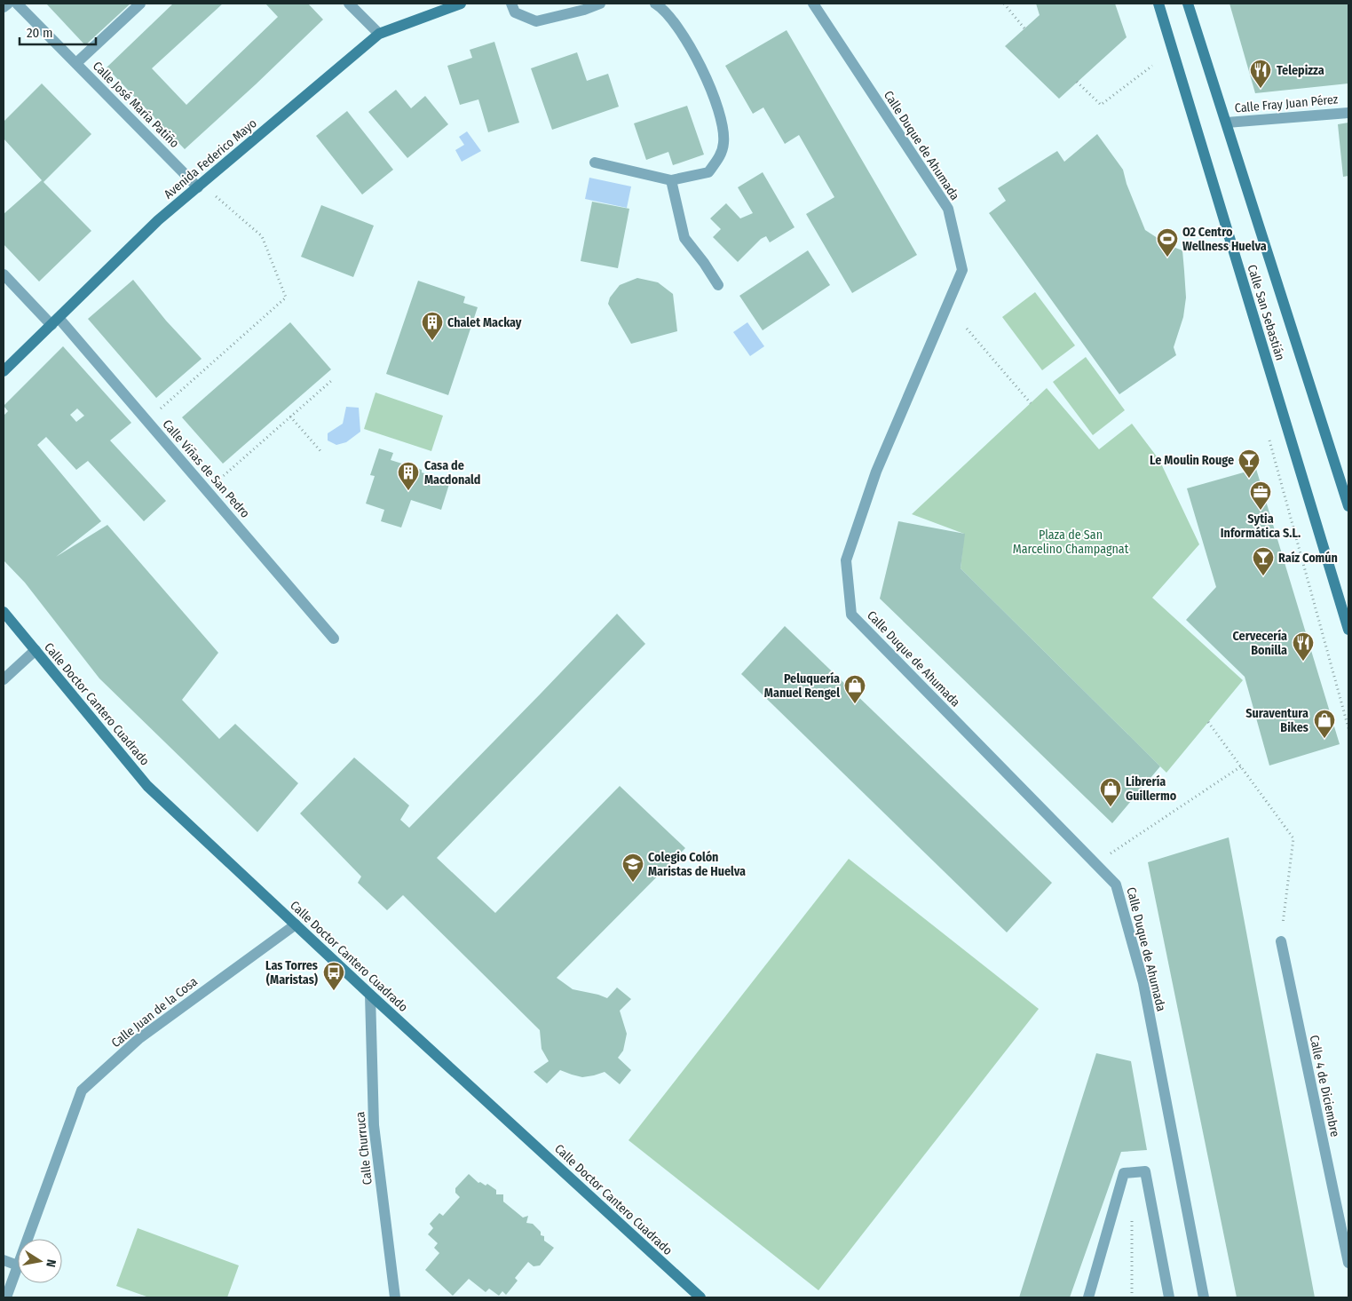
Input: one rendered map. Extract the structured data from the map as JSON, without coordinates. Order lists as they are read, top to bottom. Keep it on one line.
{"streets":{"street":["Calle Fray Juan Pérez","Calle José María Patiño","Calle Duque de Ahumada","Avenida Federico Mayo","Calle San Sebastián","Calle Viñas de San Pedro","Calle Doctor Cantero Cuadrado","Calle Juan de la Cosa","Calle 4 de Diciembre","Calle Churruca"]},"crossings":[["Calle Fray Juan Pérez","Calle San Sebastián"],["Calle José María Patiño","Avenida Federico Mayo"],["Avenida Federico Mayo","Calle Viñas de San Pedro"],["Calle Doctor Cantero Cuadrado","Calle Juan de la Cosa"],["Calle Doctor Cantero Cuadrado","Calle Churruca"]],"parks":["Plaza de San Marcelino Champagnat"],"places":{"restaurant":["Telepizza","Cervecería Bonilla"],"sports":["O2 Centro Wellness Huelva"],"building":["Chalet Mackay","Casa de Macdonald"],"bar":["Le Moulin Rouge","Raíz Común"],"office":["Sytia Informática S.L."],"shop":["Peluquería Manuel Rengel","Suraventura Bikes","Librería Guillermo"],"school or university":["Colegio Colón Maristas de Huelva"],"bus stop":["Las Torres (Maristas)"]},"scale_bar":"20 m","north":"right"}
